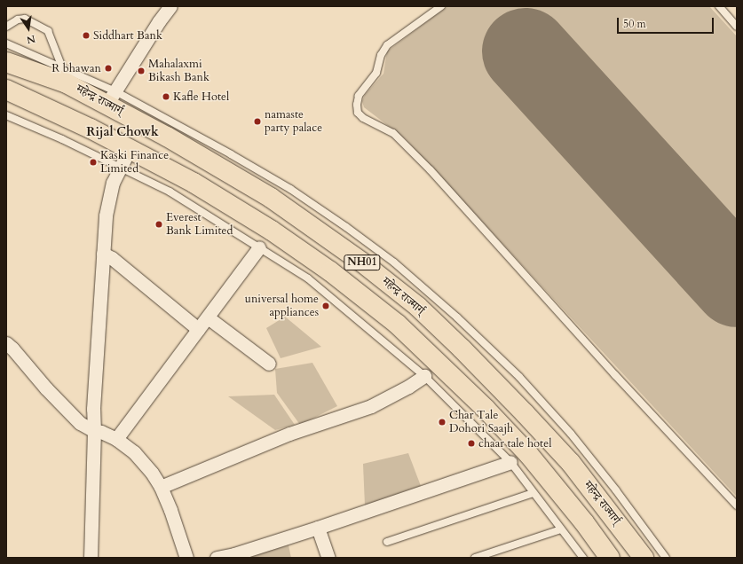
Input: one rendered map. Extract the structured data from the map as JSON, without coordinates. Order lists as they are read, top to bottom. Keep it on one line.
{"streets":{"highway":["महेन्द्र राज्मार्ग्","NH01"]},"districts":["Rijal Chowk"],"places":["Siddhart Bank","R bhawan","Mahalaxmi Bikash Bank","Kafle Hotel","namaste party palace","Kaski Finance Limited","Everest Bank Limited","universal home appliances","Char Tale Dohori Saajh","chaar tale hotel"],"scale_bar":"50 m","north":"bottom"}
